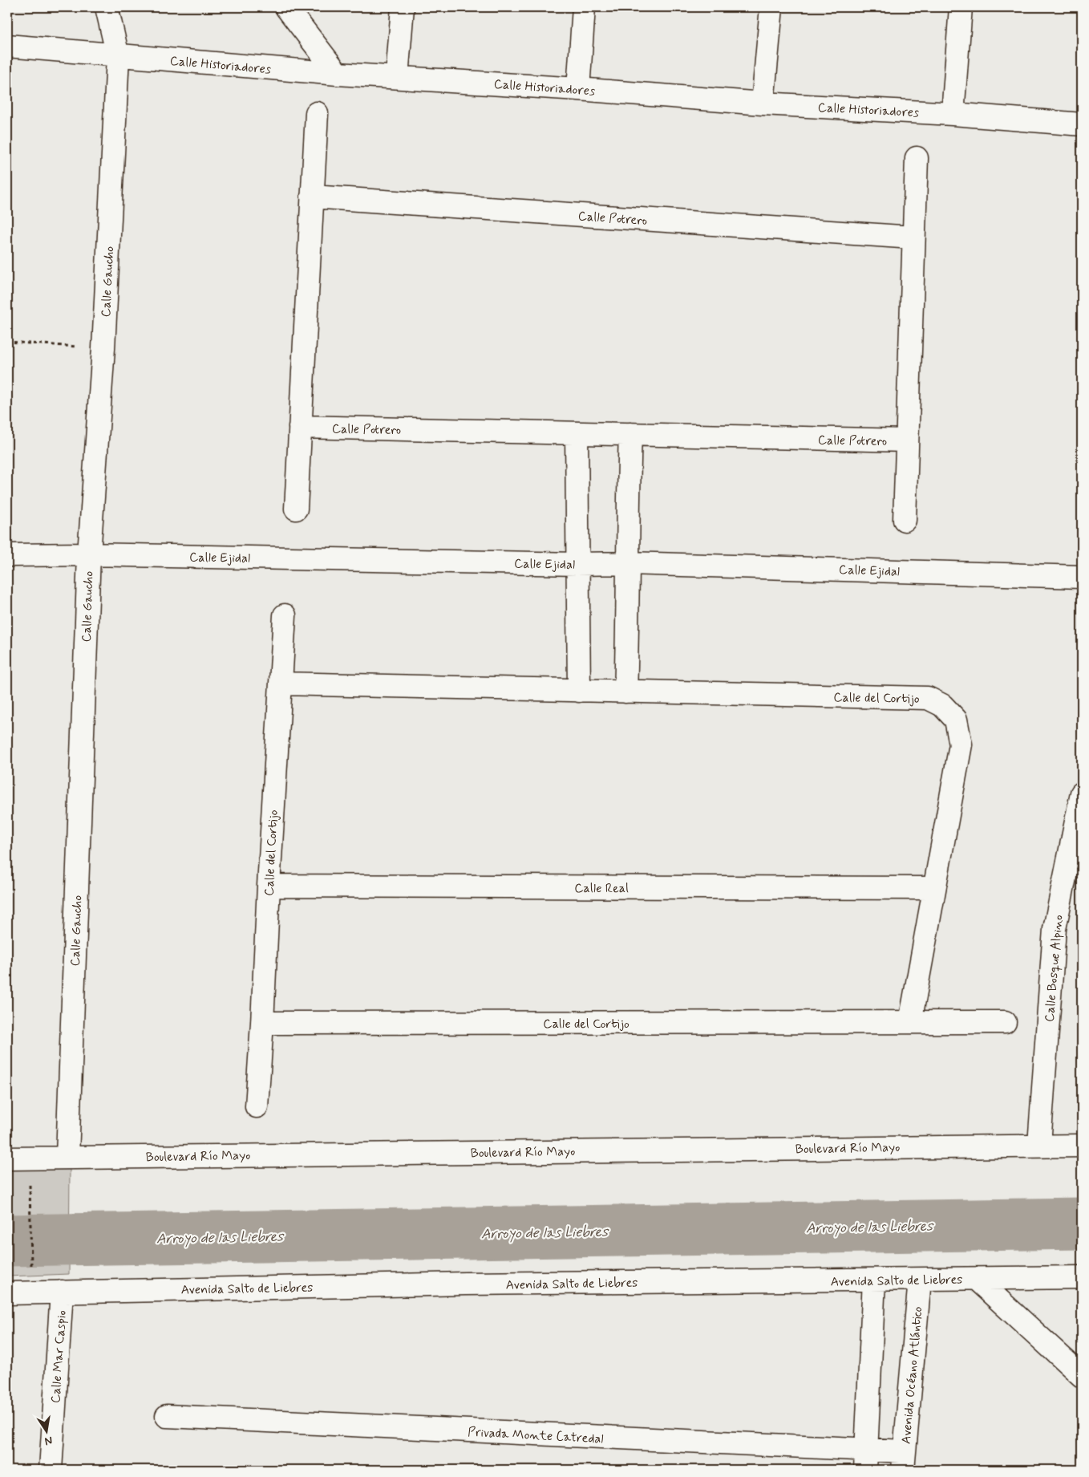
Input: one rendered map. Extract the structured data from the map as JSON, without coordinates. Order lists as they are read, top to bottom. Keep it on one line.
{"streets":{"street":["Calle Historiadores","Calle Potrero","Calle Gaucho","Calle Ejidal","Calle del Cortijo","Calle Real","Calle Bosque Alpino","Boulevard Río Mayo","Avenida Salto de Liebres","Calle Mar Caspio","Avenida Océano Atlántico","Privada Monte Catredal"]},"crossings":[["Calle Historiadores","Calle Gaucho"],["Calle Gaucho","Calle Ejidal"],["Calle Gaucho","Boulevard Río Mayo"],["Calle del Cortijo","Calle Real"],["Calle Bosque Alpino","Boulevard Río Mayo"],["Avenida Salto de Liebres","Calle Mar Caspio"],["Avenida Salto de Liebres","Avenida Océano Atlántico"],["Avenida Océano Atlántico","Privada Monte Catredal"]],"water":["Arroyo de las Liebres"],"north":"bottom"}
